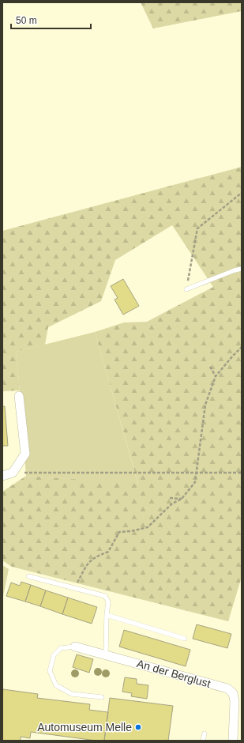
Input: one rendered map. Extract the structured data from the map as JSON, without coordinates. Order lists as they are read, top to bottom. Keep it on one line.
{"streets":{"street":["An der Berglust"]},"places":["Automuseum Melle"],"scale_bar":"50 m"}
